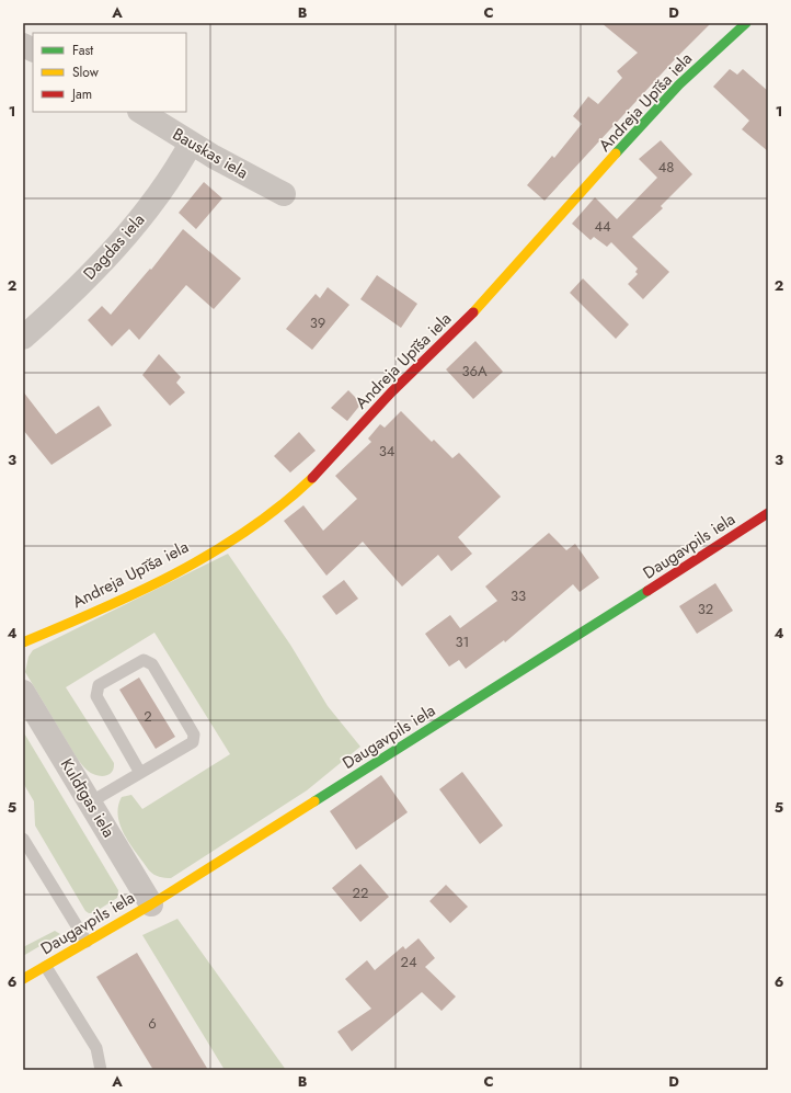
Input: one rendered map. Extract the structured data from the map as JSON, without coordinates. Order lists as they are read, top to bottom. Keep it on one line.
{"streets":{"street":["Andreja Upīša iela","Bauskas iela","Dagdas iela","Daugavpils iela","Kuldīgas iela"]},"crossings":[["Bauskas iela","Dagdas iela"],["Daugavpils iela","Kuldīgas iela"]],"house_numbers":["48","44","39","36A","34","33","32","31","2","22","24","6"],"legend":["Fast","Slow","Jam"],"grid":{"columns":["A","B","C","D"],"rows":["1","2","3","4","5","6"]}}
